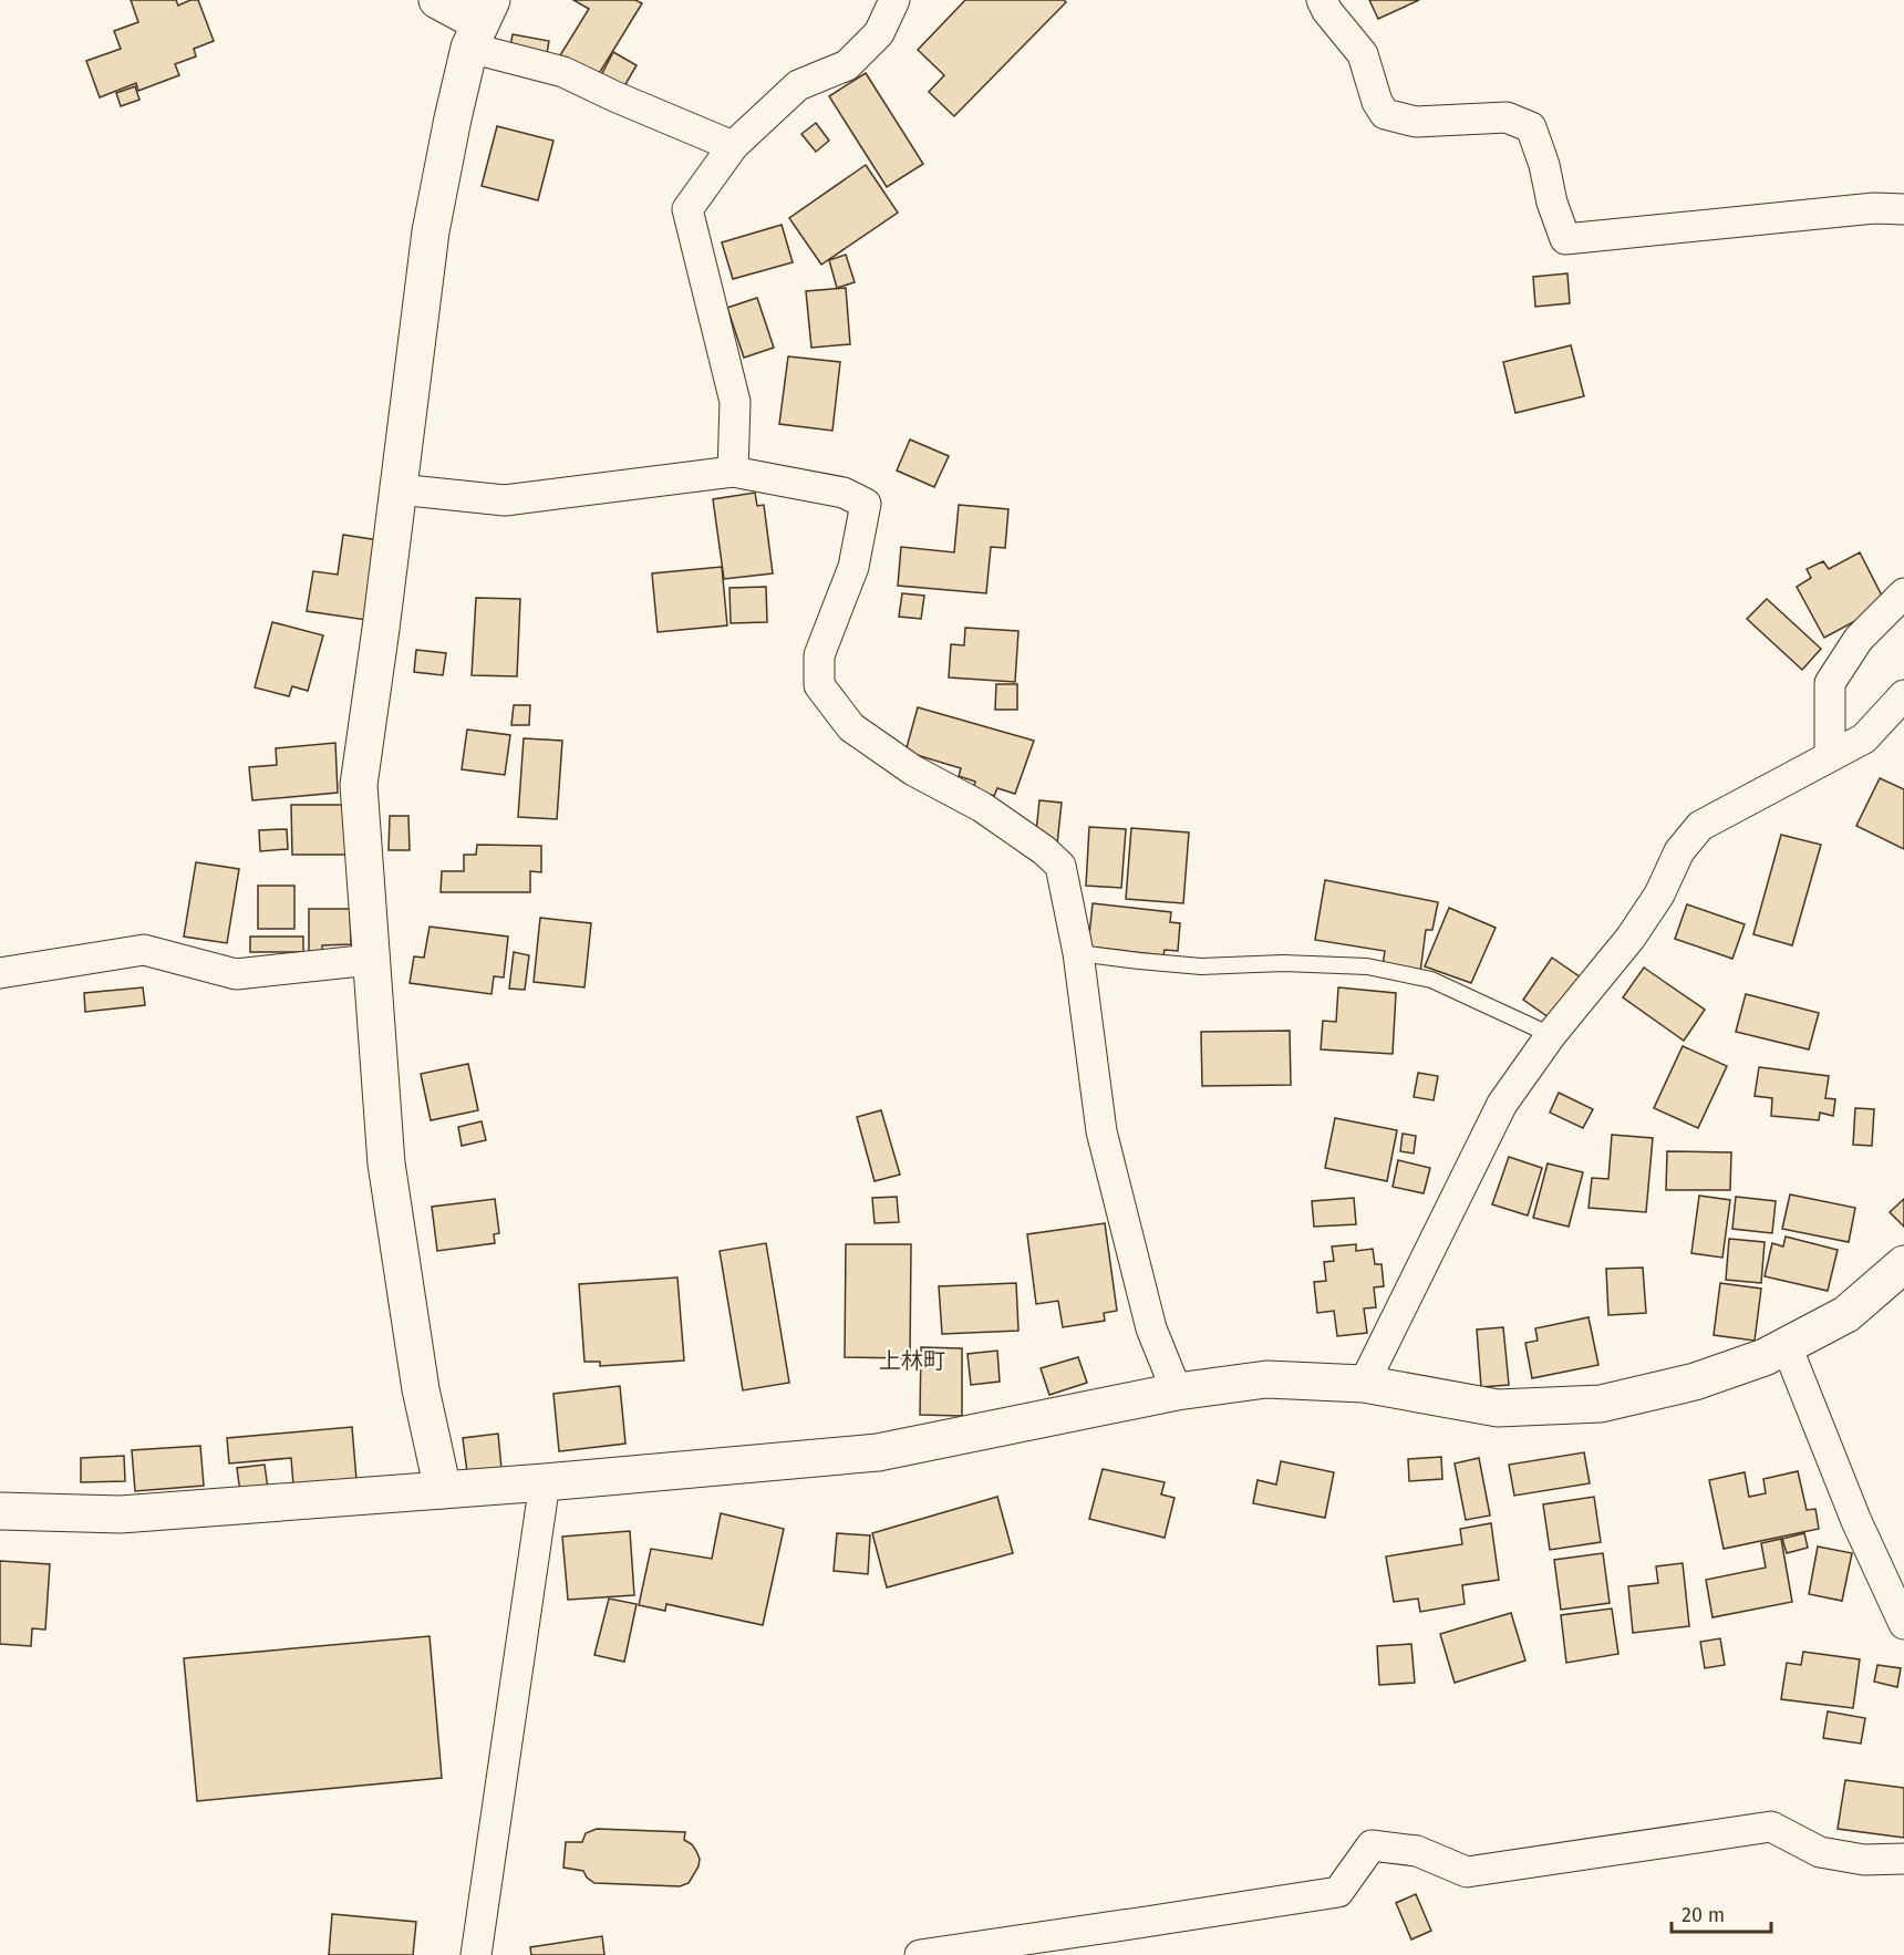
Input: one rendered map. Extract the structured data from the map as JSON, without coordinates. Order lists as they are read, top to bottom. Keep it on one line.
{"districts":["上林町"],"scale_bar":"20 m"}
